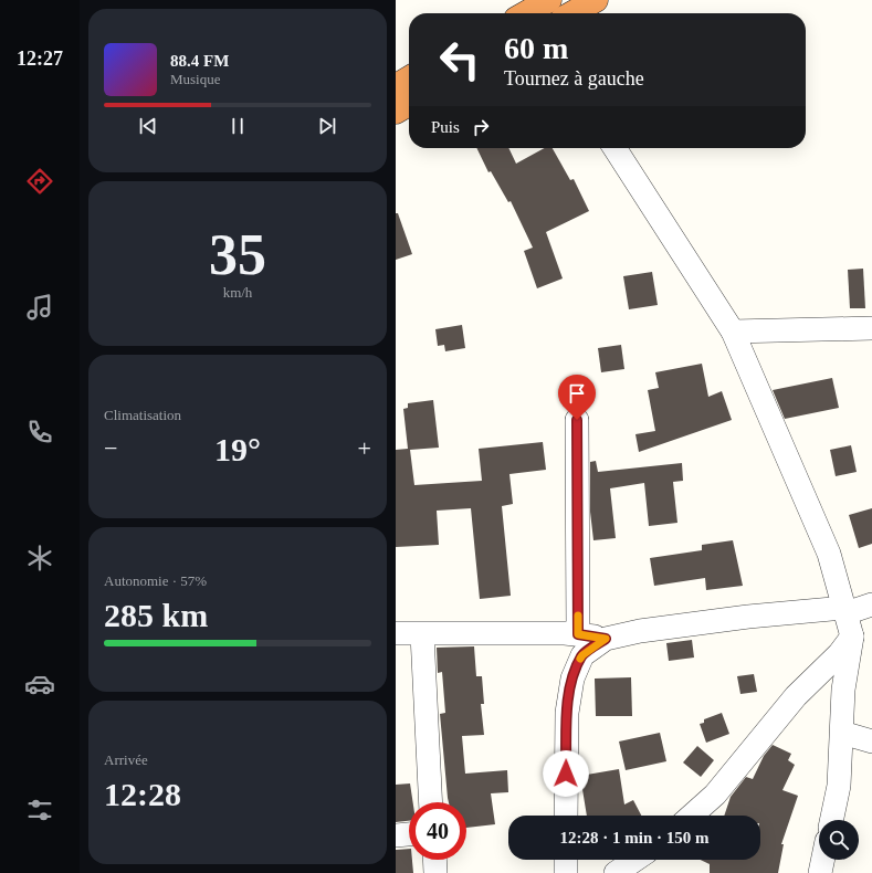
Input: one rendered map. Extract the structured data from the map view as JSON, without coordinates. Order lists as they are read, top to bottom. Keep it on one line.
{"page":{"tabs":"12:27","turn":["60 m","Tournez à gauche"],"song":["88.4 FM","Musique"],"then":"Puis","tile":[["35","km/h"],"Climatisation",["Autonomie · 57%","285 km"],["Arrivée","12:28"]],"heat":["−","19°","+"],"limit":"40","trip":"12:28 · 1 min · 150 m"}}
